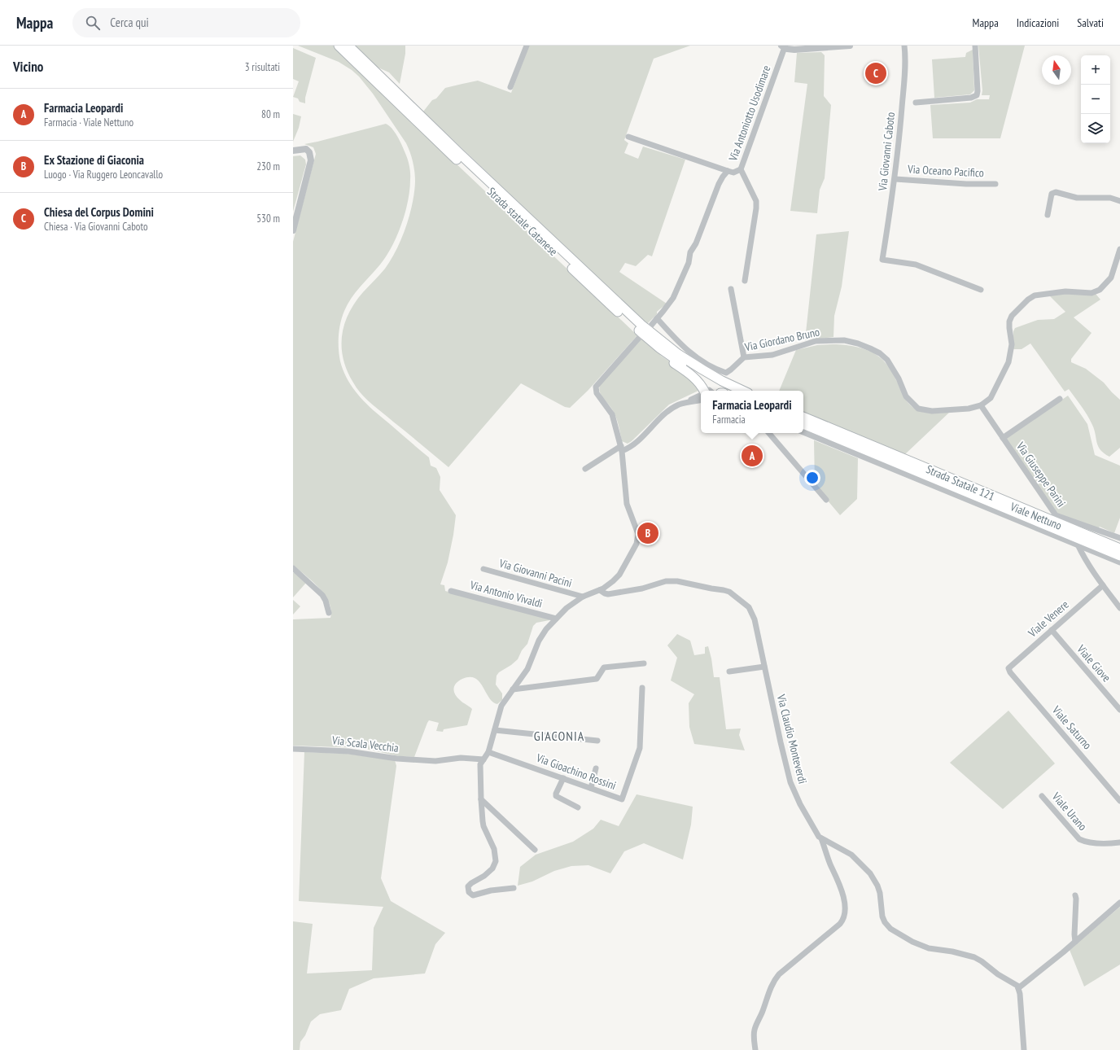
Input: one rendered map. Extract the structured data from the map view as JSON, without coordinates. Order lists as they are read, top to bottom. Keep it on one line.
{"streets":{"main road":["Strada statale Catanese","Strada Statale 121"],"street":["Via Antoniotto Usodimare","Via Giovanni Caboto","Via Oceano Pacifico","Via Giordano Bruno","Via Giuseppe Parini","Viale Nettuno","Via Giovanni Pacini","Via Antonio Vivaldi","Viale Venere","Viale Giove","Viale Saturno","Via Claudio Monteverdi","Via Scala Vecchia","Via Gioachino Rossini","Viale Urano"]},"crossings":[["Via Giovanni Caboto","Via Oceano Pacifico"],["Via Giordano Bruno","Via Giuseppe Parini"],["Viale Venere","Viale Giove"],["Viale Venere","Viale Saturno"]],"districts":["GIACONIA"],"north":"top","page":{"header":"Mappa","search":"Cerca qui","nav":["Mappa","Indicazioni","Salvati"],"heading":["Vicino","3 risultati"],"map_buttons":["+","−"],"pins":["C","A","B"],"list":[{"mark":"A","name":"Farmacia Leopardi","note":"Farmacia · Viale Nettuno","value":"80 m"},{"mark":"B","name":"Ex Stazione di Giaconia","note":"Luogo · Via Ruggero Leoncavallo","value":"230 m"},{"mark":"C","name":"Chiesa del Corpus Domini","note":"Chiesa · Via Giovanni Caboto","value":"530 m"}],"popup":["Farmacia Leopardi","Farmacia"]}}
